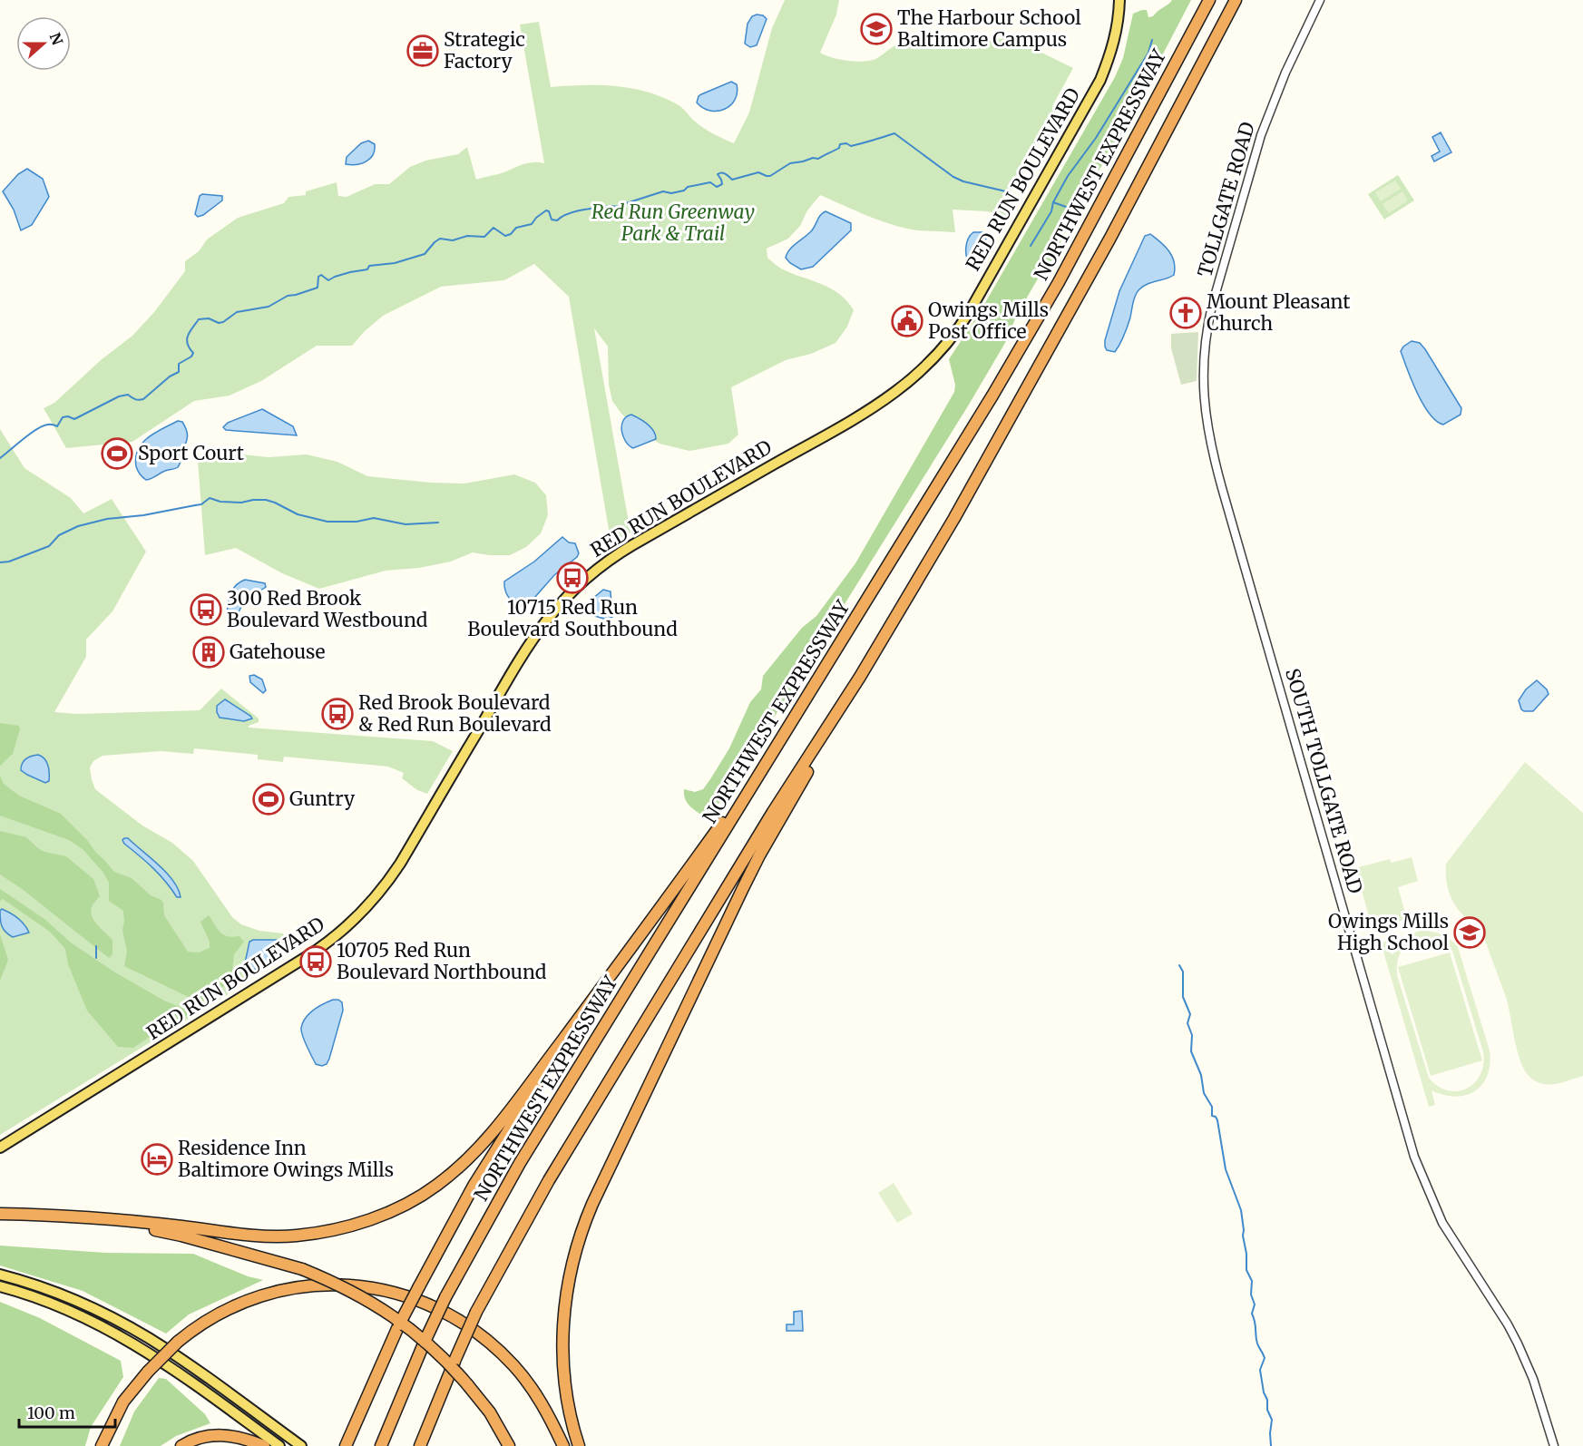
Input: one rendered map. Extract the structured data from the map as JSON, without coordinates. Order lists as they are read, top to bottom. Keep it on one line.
{"streets":{"highway":["NORTHWEST EXPRESSWAY"],"main road":["RED RUN BOULEVARD"],"street":["TOLLGATE ROAD","SOUTH TOLLGATE ROAD"]},"crossings":[["TOLLGATE ROAD","SOUTH TOLLGATE ROAD"]],"parks":["Red Run Greenway Park & Trail"],"places":{"school or university":["The Harbour School Baltimore Campus","Owings Mills High School"],"office":["Strategic Factory"],"church":["Mount Pleasant Church"],"public building":["Owings Mills Post Office"],"sports":["Sport Court","Guntry"],"bus stop":["10715 Red Run Boulevard Southbound","300 Red Brook Boulevard Westbound","Red Brook Boulevard & Red Run Boulevard","10705 Red Run Boulevard Northbound"],"building":["Gatehouse"],"hotel":["Residence Inn Baltimore Owings Mills"]},"scale_bar":"100 m","north":"right"}
